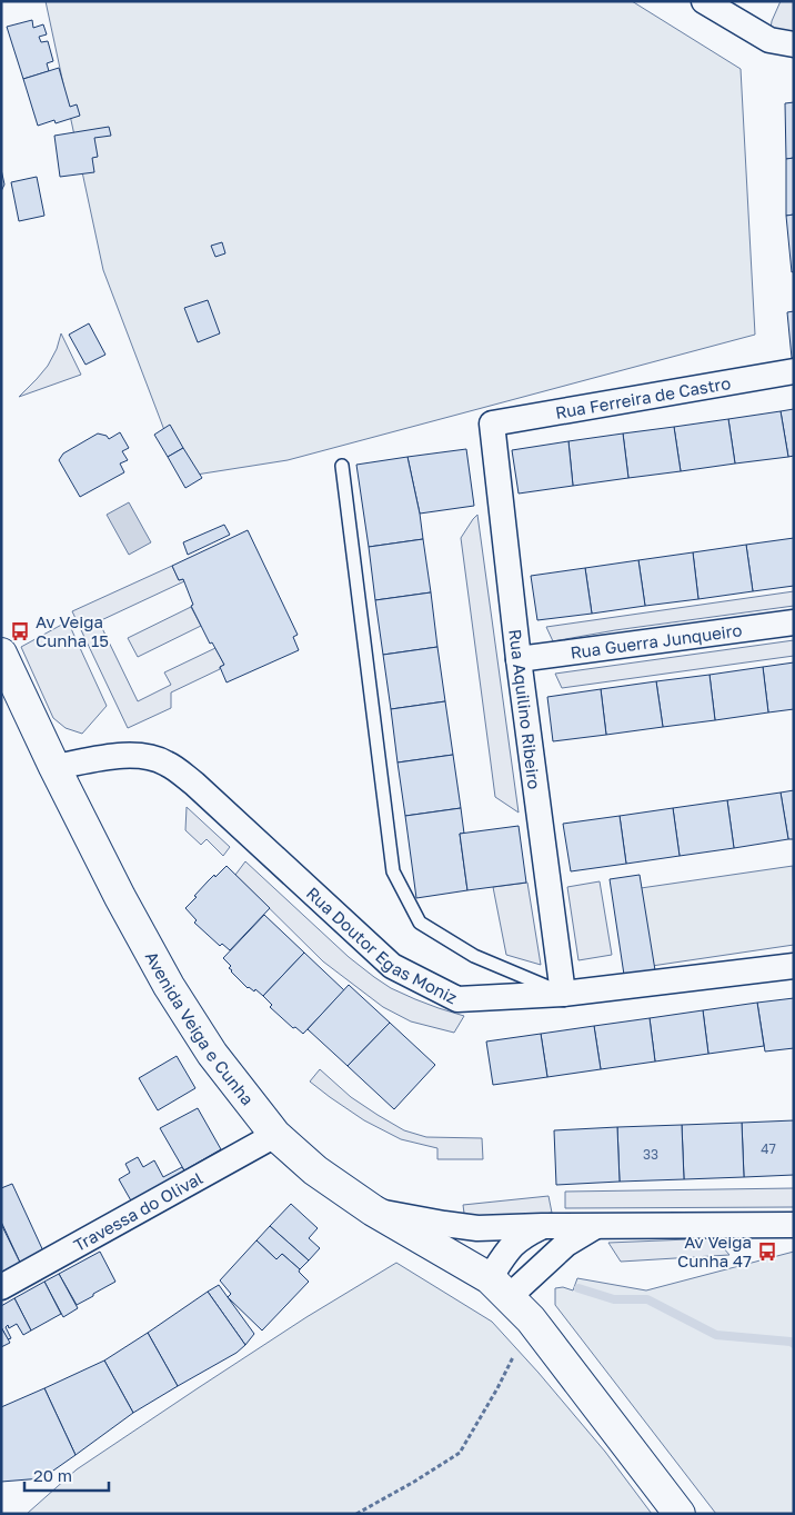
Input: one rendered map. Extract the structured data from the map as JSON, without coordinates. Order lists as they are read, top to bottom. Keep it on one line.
{"streets":{"street":["Rua Ferreira de Castro","Rua Guerra Junqueiro","Rua Aquilino Ribeiro","Rua Doutor Egas Moniz","Avenida Veiga e Cunha","Travessa do Olival"]},"crossings":[["Rua Ferreira de Castro","Rua Aquilino Ribeiro"],["Rua Guerra Junqueiro","Rua Aquilino Ribeiro"],["Rua Aquilino Ribeiro","Rua Doutor Egas Moniz"],["Rua Doutor Egas Moniz","Avenida Veiga e Cunha"],["Avenida Veiga e Cunha","Travessa do Olival"]],"places":{"bus stop":["Av Veiga Cunha 15","Av Veiga Cunha 47"]},"house_numbers":["47","33"],"scale_bar":"20 m"}
